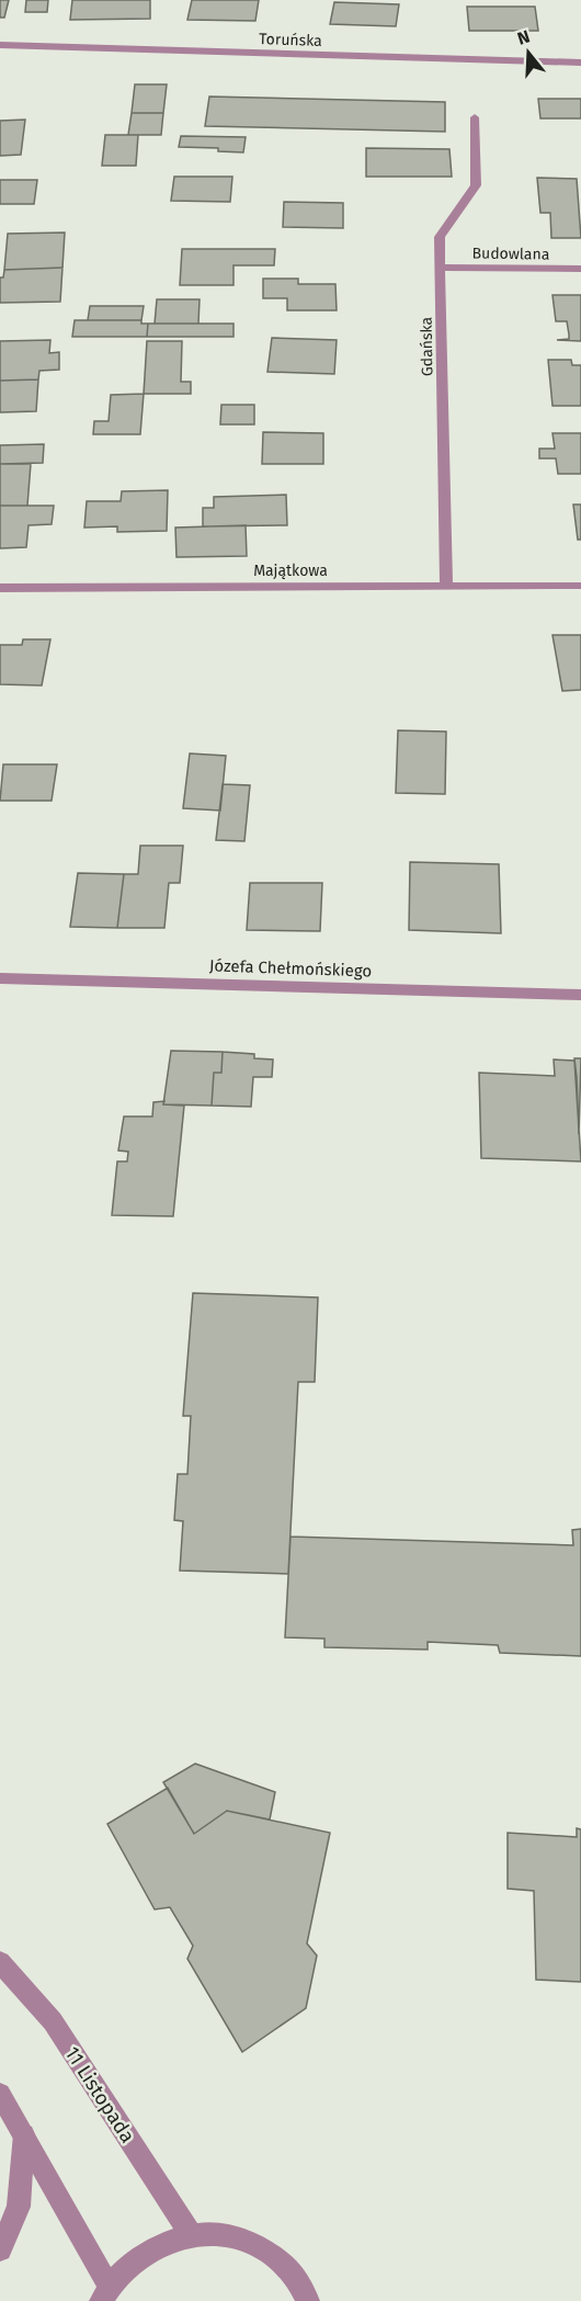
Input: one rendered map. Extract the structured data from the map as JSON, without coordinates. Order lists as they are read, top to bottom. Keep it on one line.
{"streets":{"street":["Toruńska","Budowlana","Gdańska","Majątkowa","Józefa Chełmońskiego","11 Listopada"]},"crossings":[["Budowlana","Gdańska"],["Gdańska","Majątkowa"]],"north":"top"}
